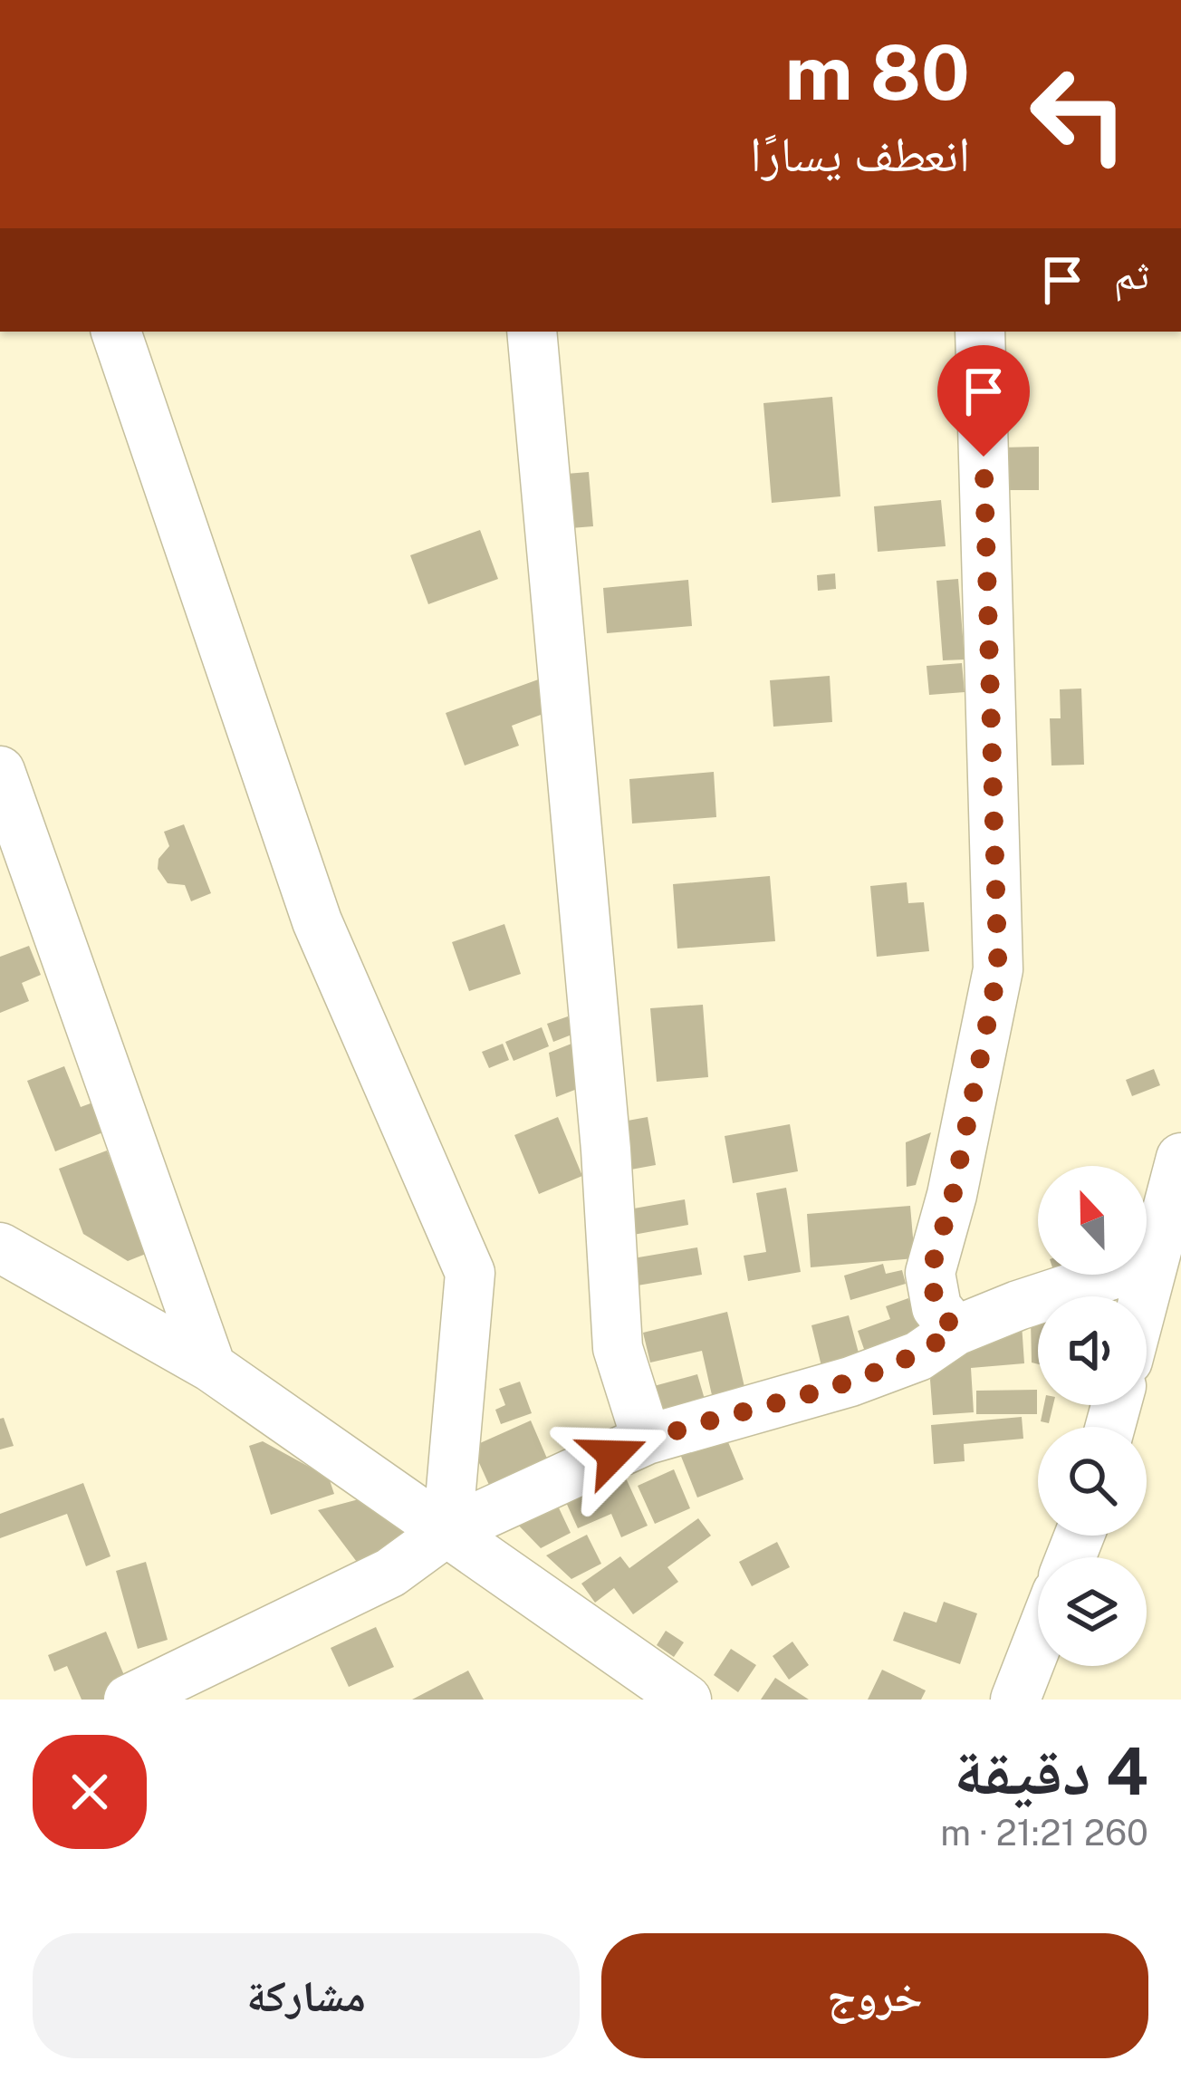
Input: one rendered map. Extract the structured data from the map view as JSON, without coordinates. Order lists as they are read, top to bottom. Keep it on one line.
{"north":"top","page":{"turn":["80 m","انعطف يسارًا"],"then":"ثم","heading":["4 دقيقة","260 m · 21:21"],"buttons":["خروج","مشاركة"]}}
